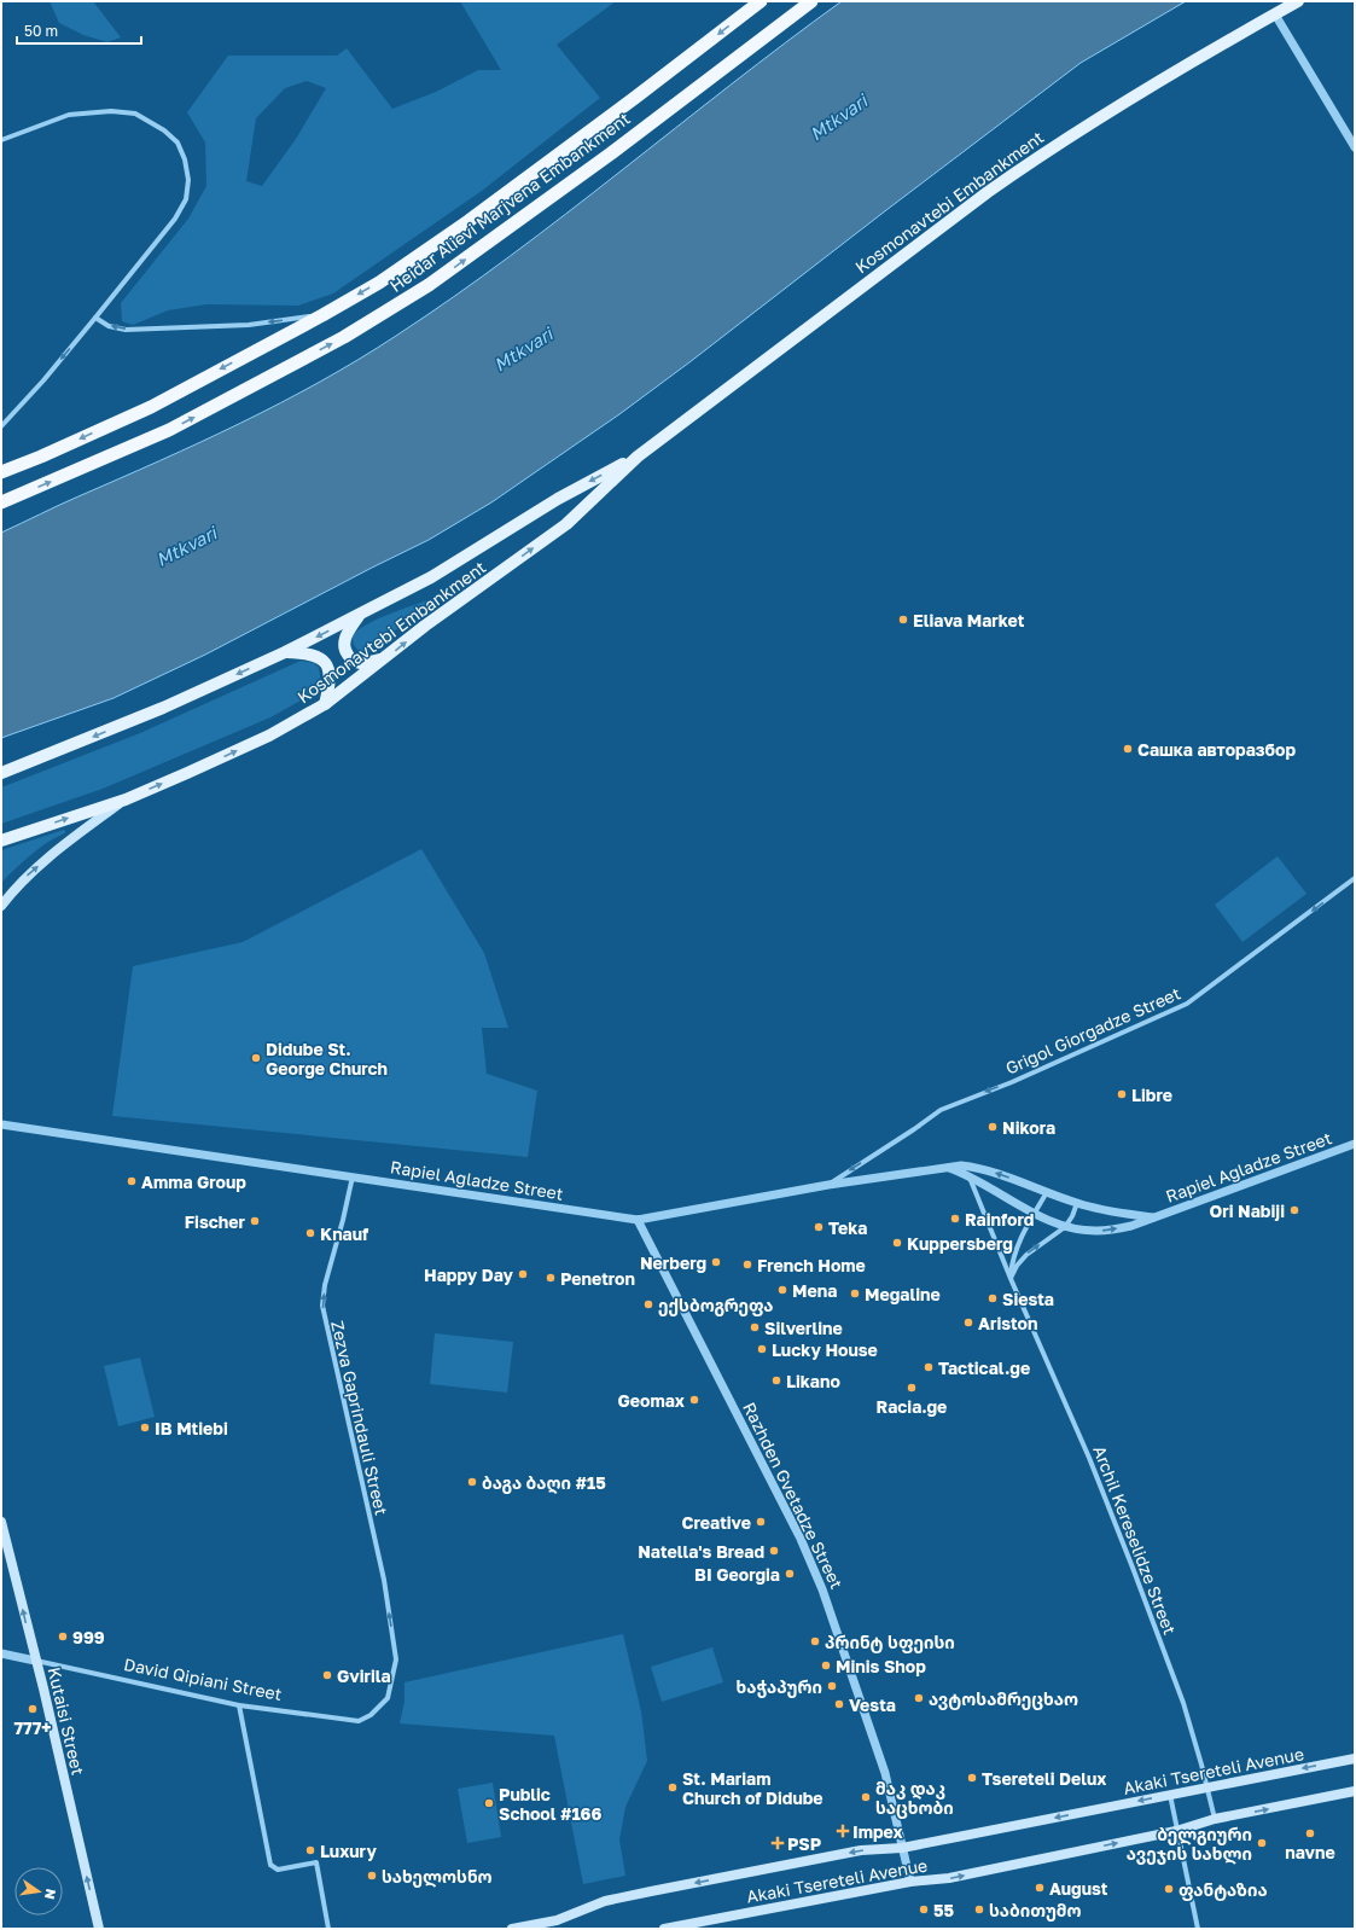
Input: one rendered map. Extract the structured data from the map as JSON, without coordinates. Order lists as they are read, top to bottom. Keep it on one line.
{"streets":{"highway":["Heidar Alievi Marjvena Embankment"],"main road":["Kosmonavtebi Embankment","Kutaisi Street","Akaki Tsereteli Avenue"],"street":["Grigol Giorgadze Street","Rapiel Agladze Street","Zezva Gaprindauli Street","Razhden Gvetadze Street","Archil Kereselidze Street","David Qipiani Street"]},"crossings":[["Grigol Giorgadze Street","Rapiel Agladze Street"],["Rapiel Agladze Street","Zezva Gaprindauli Street"],["Rapiel Agladze Street","Razhden Gvetadze Street"],["Rapiel Agladze Street","Archil Kereselidze Street"],["Zezva Gaprindauli Street","David Qipiani Street"],["Razhden Gvetadze Street","Akaki Tsereteli Avenue"],["Archil Kereselidze Street","Akaki Tsereteli Avenue"],["David Qipiani Street","Kutaisi Street"]],"one_way":["Grigol Giorgadze Street","Zezva Gaprindauli Street","Kutaisi Street"],"water":["Mtkvari"],"places":{"other":["Eliava Market","Сашка авторазбор","Didube St. George Church","Libre","Nikora","Amma Group","Ori Nabiji","Rainford","Fischer","Teka","Knauf","Kuppersberg","Nerberg","French Home","Happy Day","Penetron","Mena","Megaline","Siesta","ექსბოგრეფა","Ariston","Silverline","Lucky House","Tactical.ge","Likano","Racia.ge","Geomax","IB Mtiebi","ბაგა ბაღი #15","Creative","Natella's Bread","BI Georgia","999","პრინტ სფეისი","Minis Shop","Gvirila","ხაჭაპური","ავტოსამრეცხაო","Vesta","777+","Tsereteli Delux","St. Mariam Church of Didube","მაკ დაკ საცხობი","Public School #166","navne","ბელგიური ავეჯის სახლი","Luxury","სახელოსნო","August","ფანტაზია","55","საბითუმო"],"health":["Impex","PSP"]},"scale_bar":"50 m","north":"right"}
